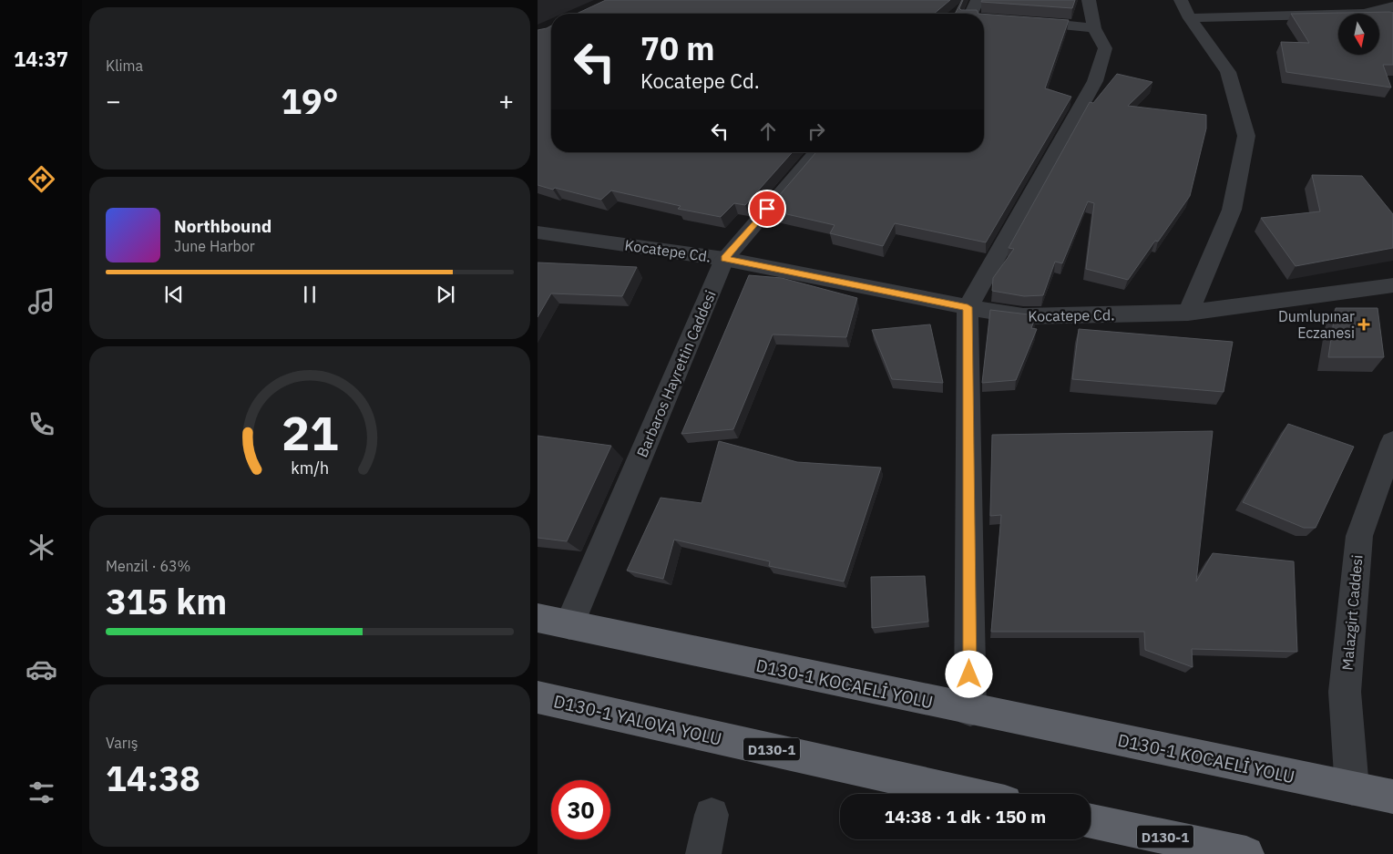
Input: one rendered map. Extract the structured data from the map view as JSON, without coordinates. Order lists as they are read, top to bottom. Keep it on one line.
{"streets":{"highway":["D130-1 KOCAELİ YOLU","D130-1 YALOVA YOLU","D130-1"],"street":["Kocatepe Cd.","Barbaros Hayrettin Caddesi","Malazgirt Caddesi"]},"crossings":[["Kocatepe Cd.","Barbaros Hayrettin Caddesi"],["Barbaros Hayrettin Caddesi","D130-1 KOCAELİ YOLU"],["Malazgirt Caddesi","D130-1 KOCAELİ YOLU"]],"places":{"health":["Dumlupınar Eczanesi"]},"north":"bottom","page":{"tabs":"14:37","tile":["Klima",["Menzil · 63%","315 km"],["Varış","14:38"]],"turn":["70 m","Kocatepe Cd."],"heat":["−","19°","+"],"song":["Northbound","June Harbor"],"limit":"30","trip":"14:38 · 1 dk · 150 m","gauge":["21","km/h"]}}
